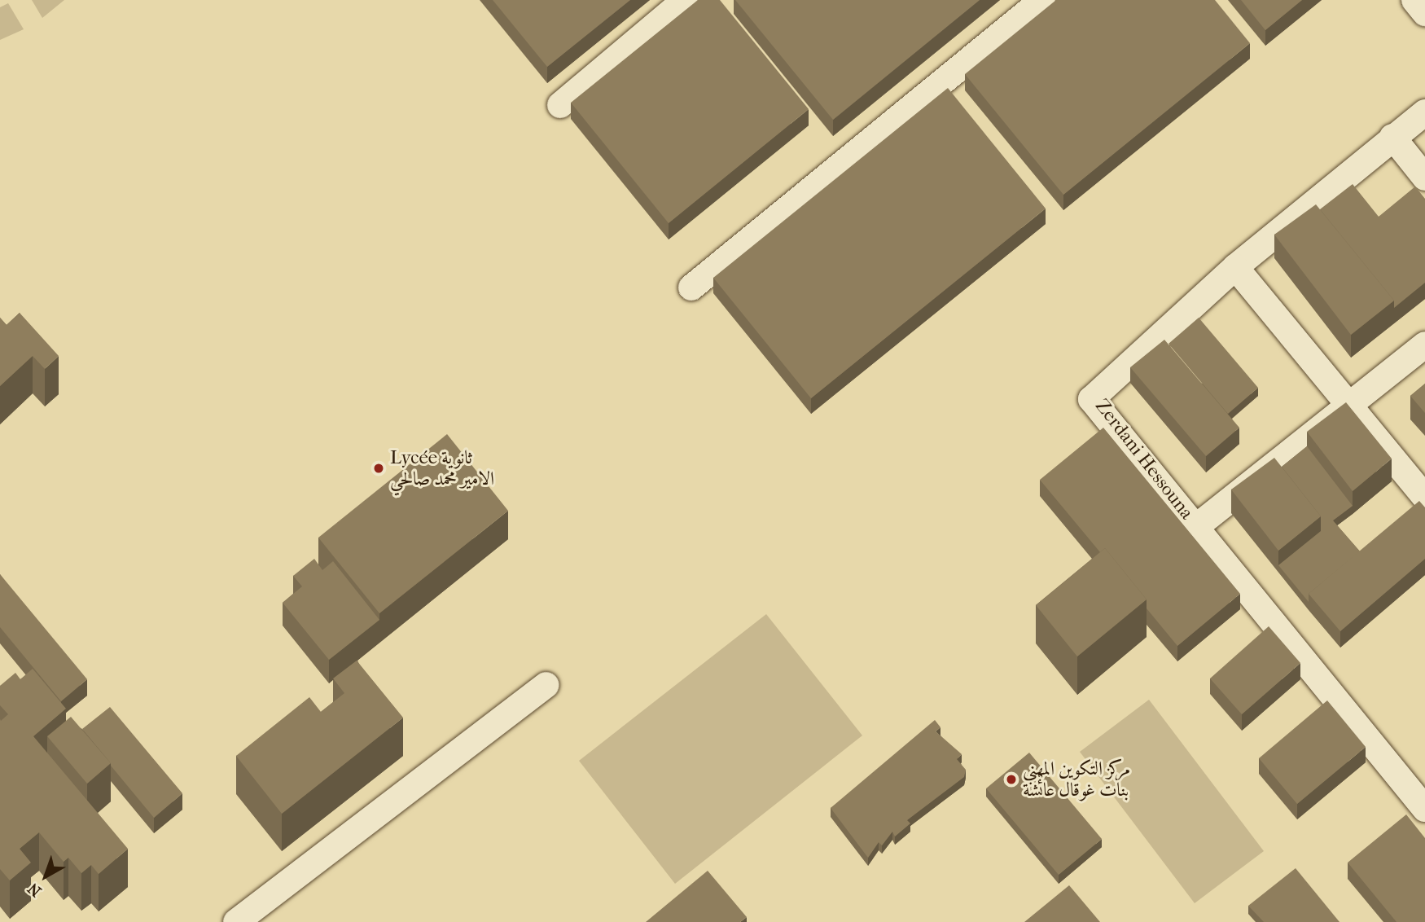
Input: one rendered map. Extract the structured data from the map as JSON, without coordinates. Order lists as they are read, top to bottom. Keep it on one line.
{"streets":{"street":["Zerdani Hessouna"]},"places":["Lycée ثانوية الامير محمد صالحي","مركز التكوين المهني بنات غوقال عائشة"],"north":"bottom left"}
